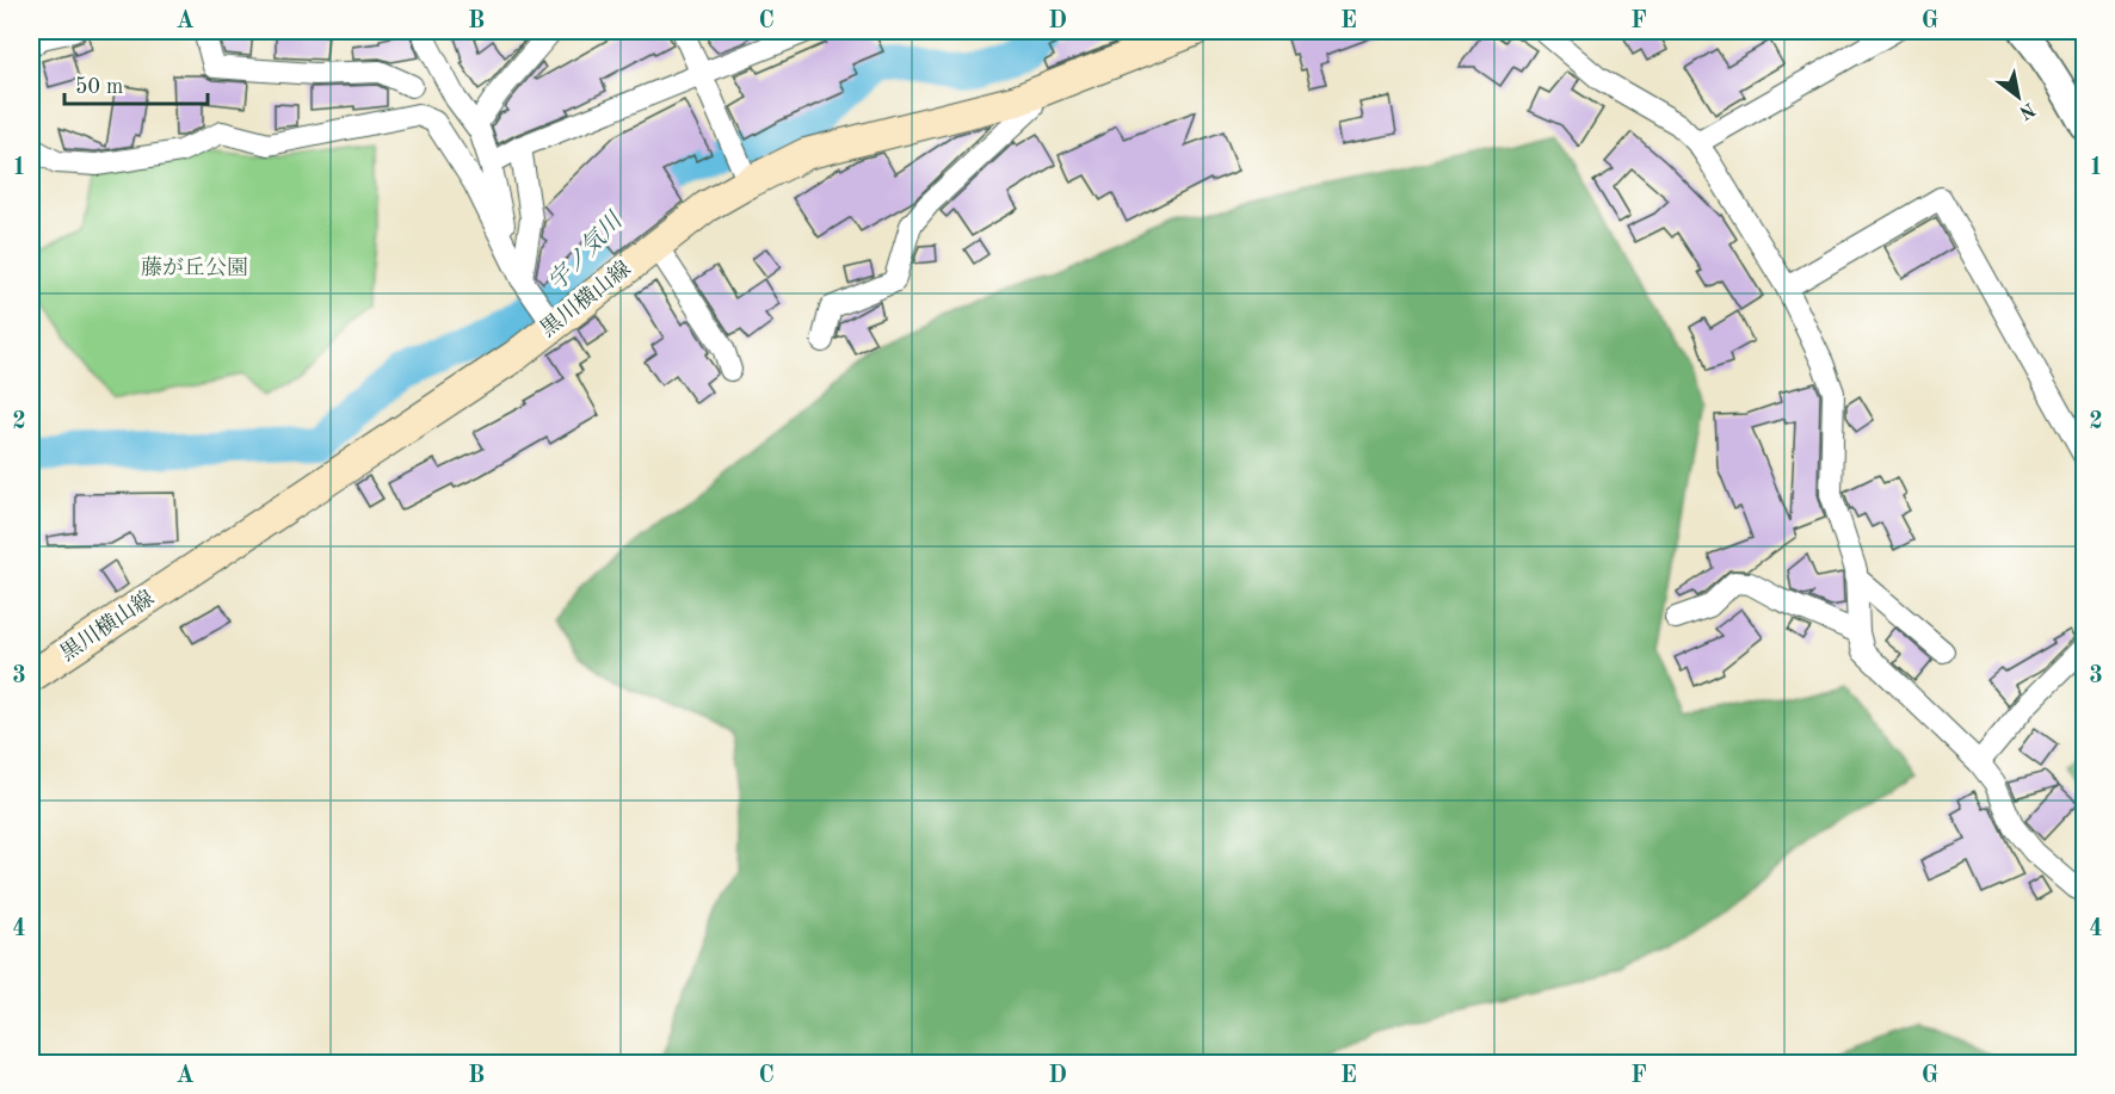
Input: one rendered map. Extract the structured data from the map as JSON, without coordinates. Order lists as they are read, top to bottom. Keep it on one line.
{"streets":{"main road":["黒川横山線"]},"water":["宇ノ気川"],"parks":["藤が丘公園"],"scale_bar":"50 m","north":"bottom right","grid":{"columns":["A","B","C","D","E","F","G"],"rows":["1","2","3","4"]}}
